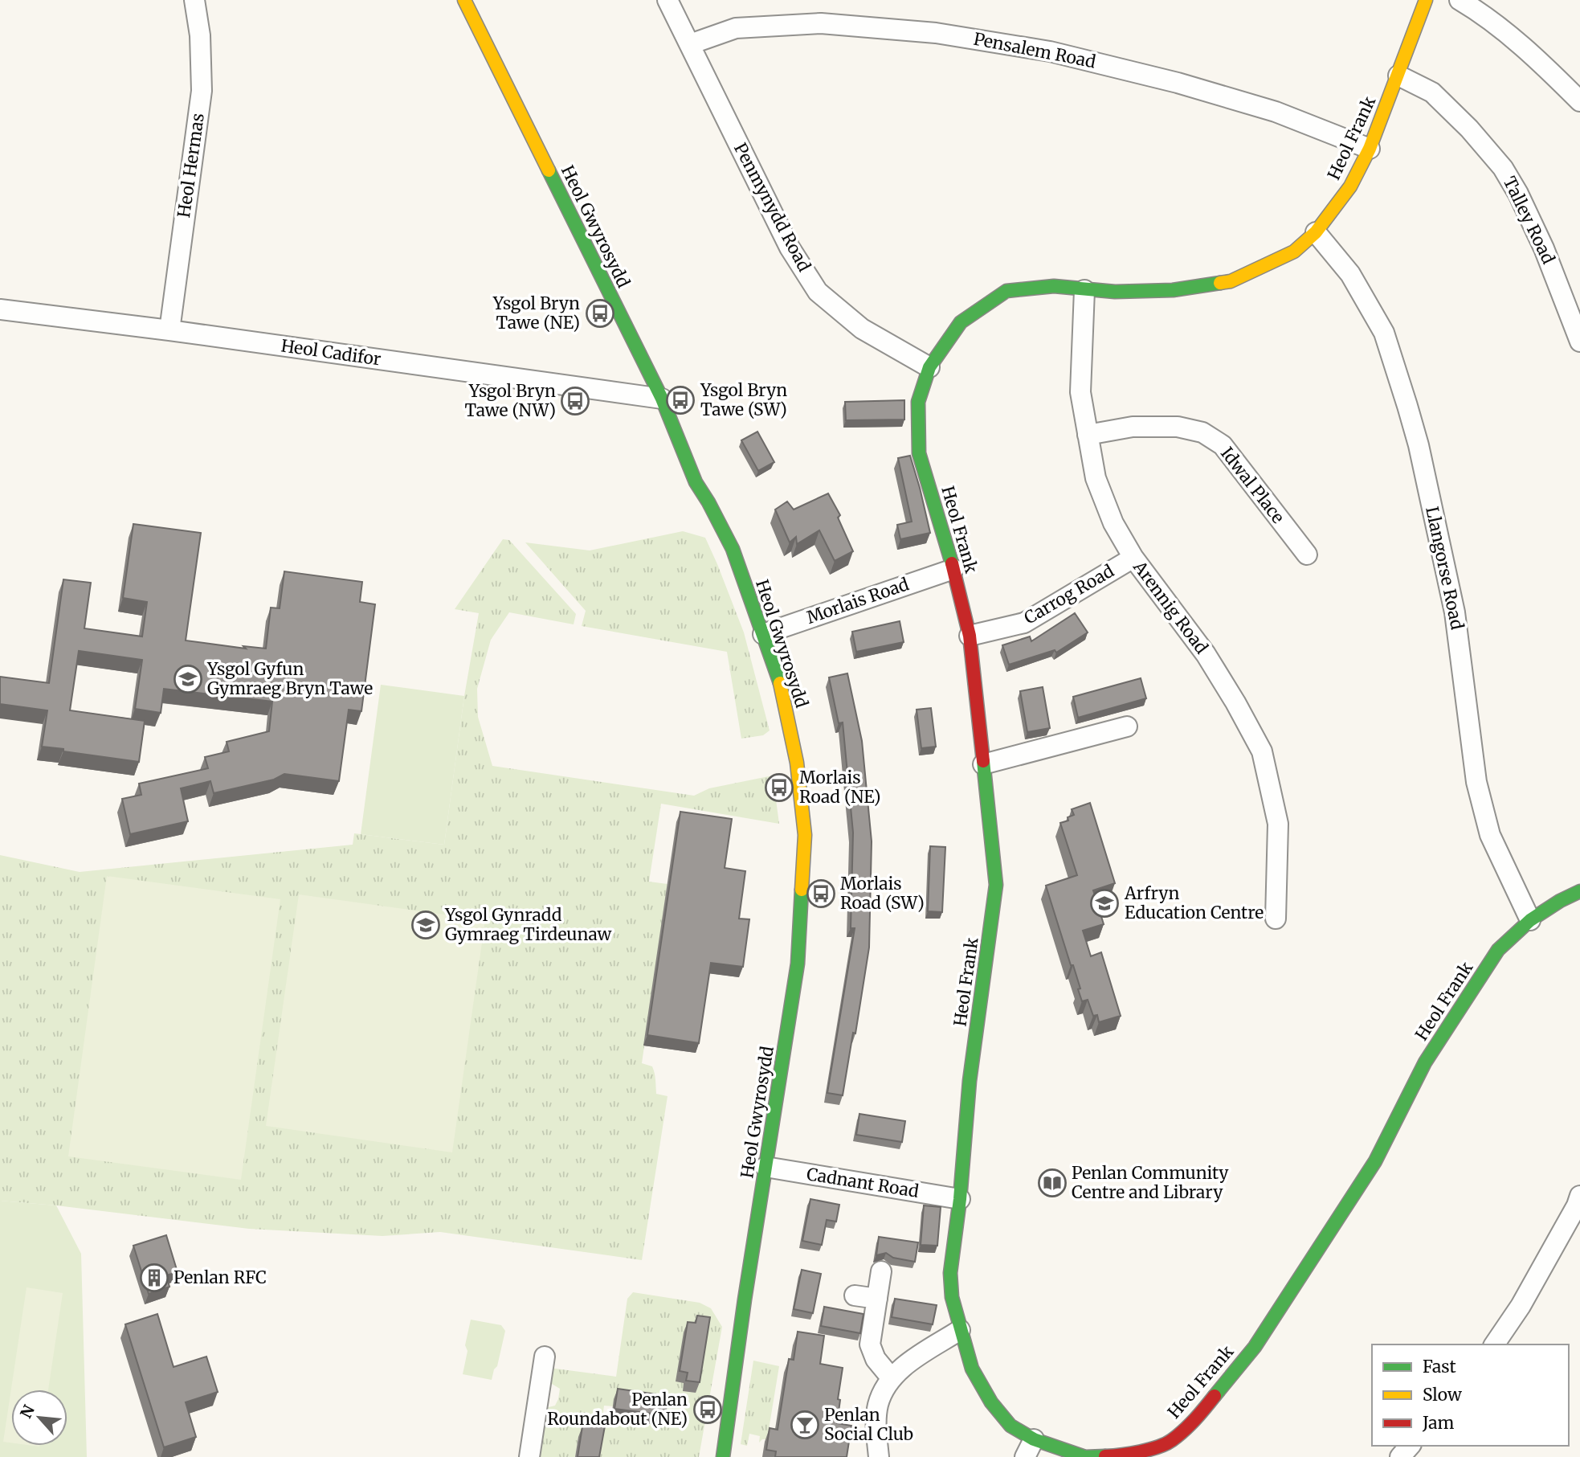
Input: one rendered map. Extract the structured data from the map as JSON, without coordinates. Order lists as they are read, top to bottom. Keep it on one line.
{"streets":{"street":["Pensalem Road","Heol Frank","Heol Hermas","Penmynydd Road","Talley Road","Heol Gwyrosydd","Heol Cadifor","Idwal Place","Llangorse Road","Carrog Road","Morlais Road","Arennig Road","Cadnant Road"]},"crossings":[["Pensalem Road","Heol Frank"],["Pensalem Road","Penmynydd Road"],["Heol Frank","Penmynydd Road"],["Heol Frank","Talley Road"],["Heol Frank","Llangorse Road"],["Heol Frank","Carrog Road"],["Heol Frank","Morlais Road"],["Heol Frank","Arennig Road"],["Heol Frank","Cadnant Road"],["Heol Hermas","Heol Cadifor"],["Heol Gwyrosydd","Heol Cadifor"],["Heol Gwyrosydd","Morlais Road"],["Heol Gwyrosydd","Cadnant Road"],["Idwal Place","Arennig Road"],["Carrog Road","Arennig Road"]],"places":{"bus stop":["Ysgol Bryn Tawe (NE)","Ysgol Bryn Tawe (SW)","Ysgol Bryn Tawe (NW)","Morlais Road (NE)","Morlais Road (SW)","Penlan Roundabout (NE)"],"school or university":["Ysgol Gyfun Gymraeg Bryn Tawe","Arfryn Education Centre","Ysgol Gynradd Gymraeg Tirdeunaw"],"library":["Penlan Community Centre and Library"],"building":["Penlan RFC"],"bar":["Penlan Social Club"]},"legend":["Fast","Slow","Jam"],"north":"top left"}
